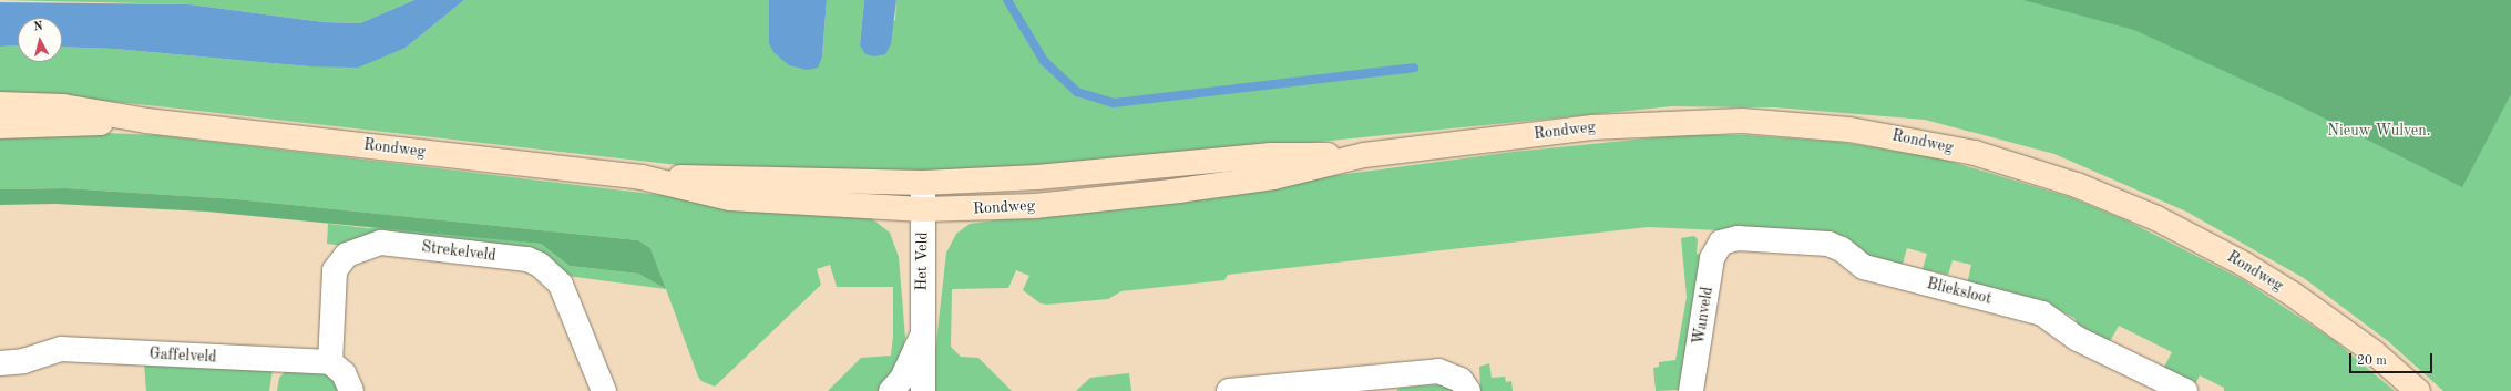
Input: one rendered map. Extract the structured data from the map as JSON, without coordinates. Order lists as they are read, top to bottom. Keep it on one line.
{"streets":{"main road":["Rondweg"],"street":["Strekelveld","Het Veld","Blieksloot","Wanveld","Gaffelveld"]},"crossings":[["Rondweg","Het Veld"],["Strekelveld","Gaffelveld"],["Blieksloot","Wanveld"]],"parks":["Nieuw Wulven."],"scale_bar":"20 m","north":"top"}
